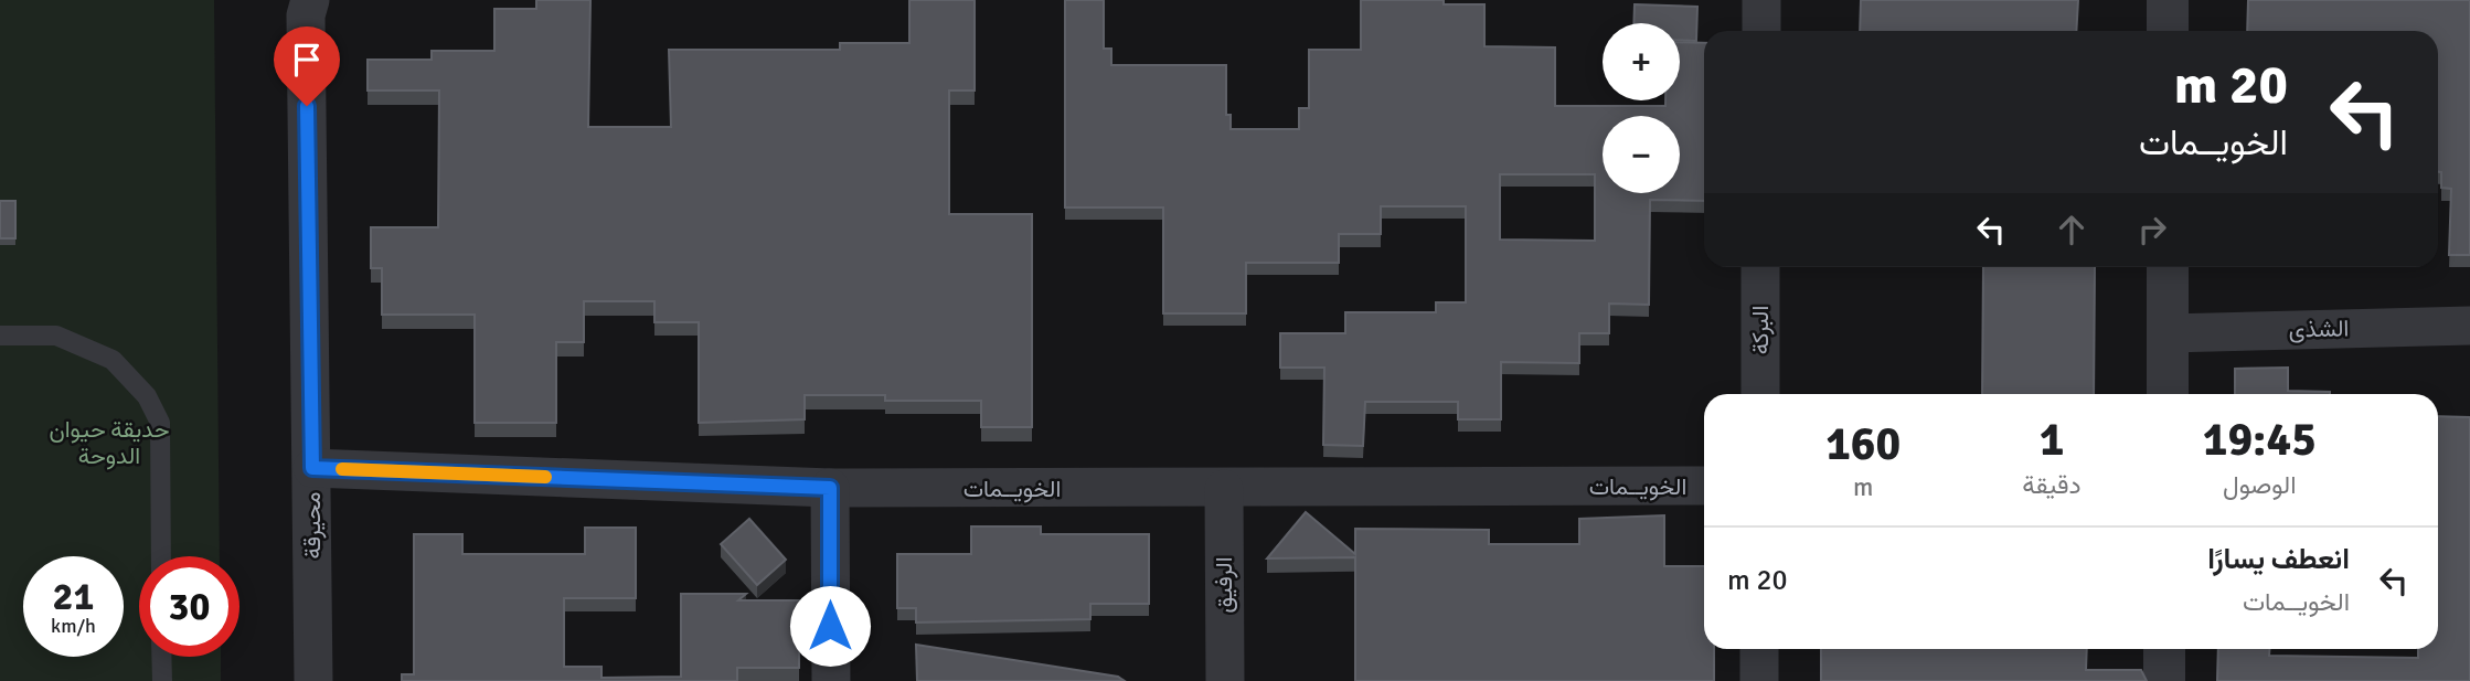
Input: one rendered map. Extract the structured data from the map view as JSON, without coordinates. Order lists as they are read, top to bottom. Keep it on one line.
{"streets":{"street":["الشذى","البركة","الخويــمات","محيرقة","الرفيق"]},"crossings":[["الخويــمات","محيرقة"],["الخويــمات","الرفيق"]],"parks":["حديقة حيوان الدوحة"],"page":{"map_buttons":["+","−"],"turn":["20 m","الخويــمات"],"eta":["19:45","الوصول","1","دقيقة","160","m"],"list":[{"name":"انعطف يسارًا","note":"الخويــمات","value":"20 m"}],"speed":"21 km/h","limit":"30"}}
